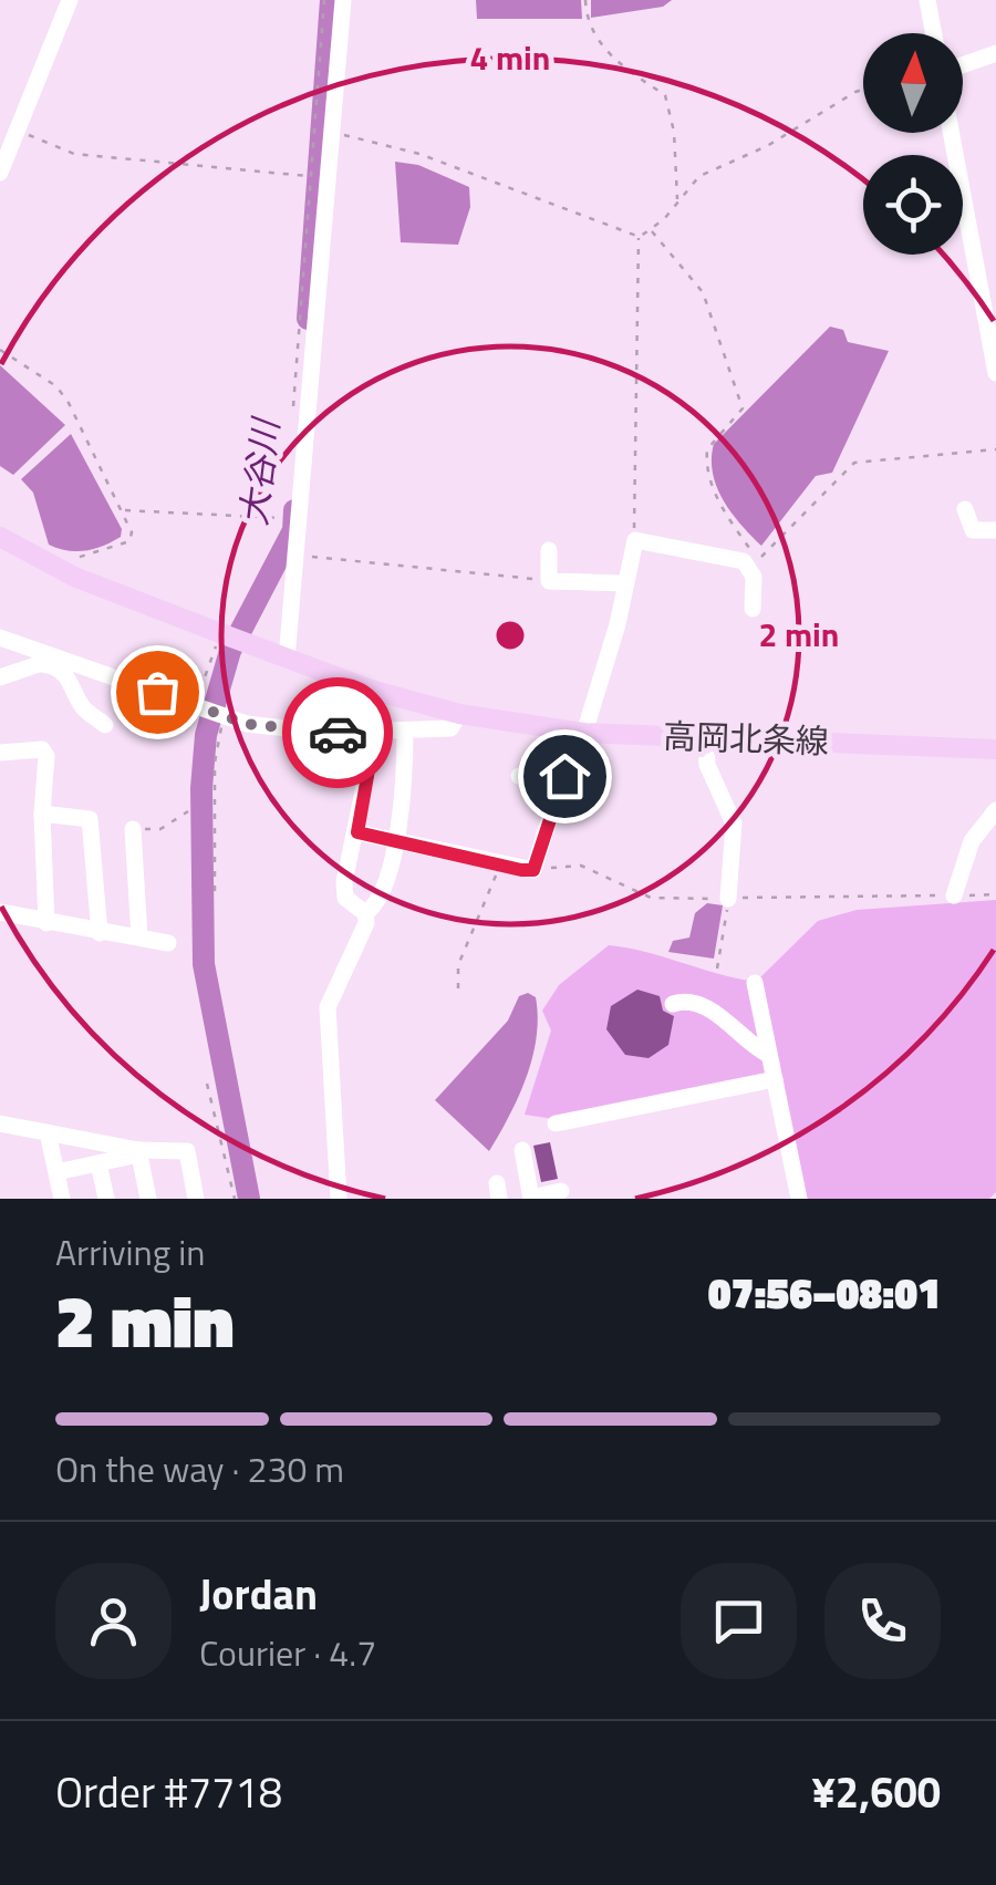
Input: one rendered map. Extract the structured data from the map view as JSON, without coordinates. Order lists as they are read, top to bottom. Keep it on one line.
{"streets":{"main road":["高岡北条線"]},"water":["大谷川"],"north":"top","page":{"heading":["2 min","Arriving in","07:56–08:01"],"panel":["Jordan","Courier · 4.7","Order #7718","¥2,600"],"bar":"On the way · 230 m"},"rings":["4 min","2 min"]}
